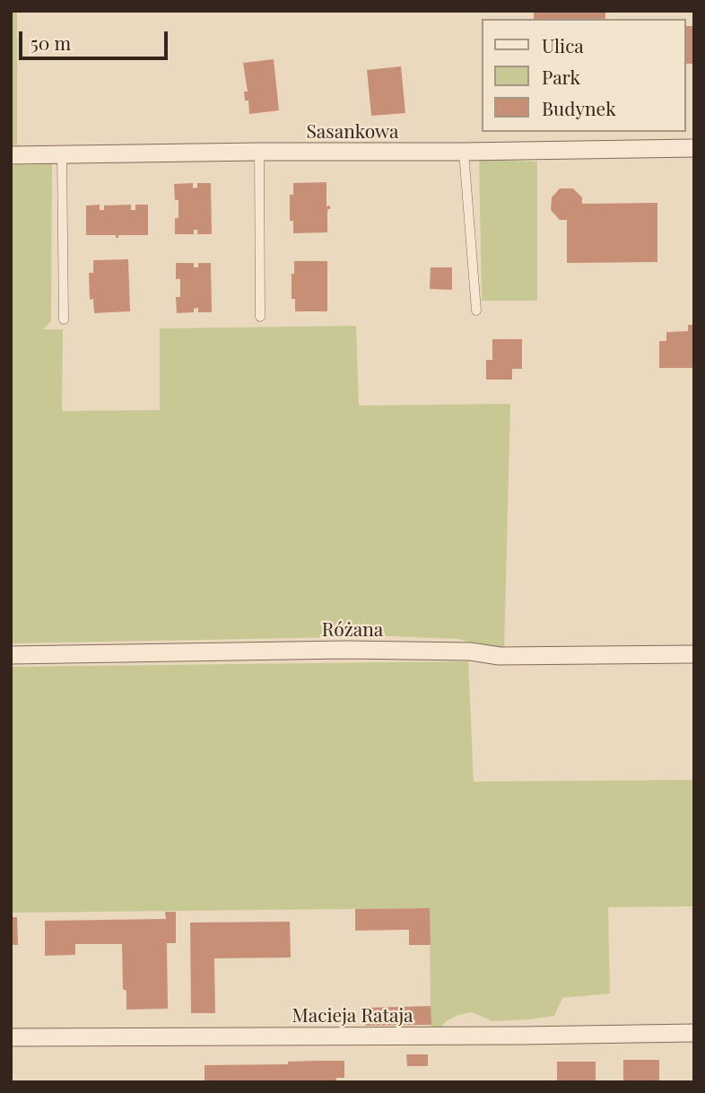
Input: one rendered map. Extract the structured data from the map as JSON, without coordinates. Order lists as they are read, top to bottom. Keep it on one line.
{"streets":{"street":["Sasankowa","Różana","Macieja Rataja"]},"legend":["Ulica","Park","Budynek"],"scale_bar":"50 m"}
